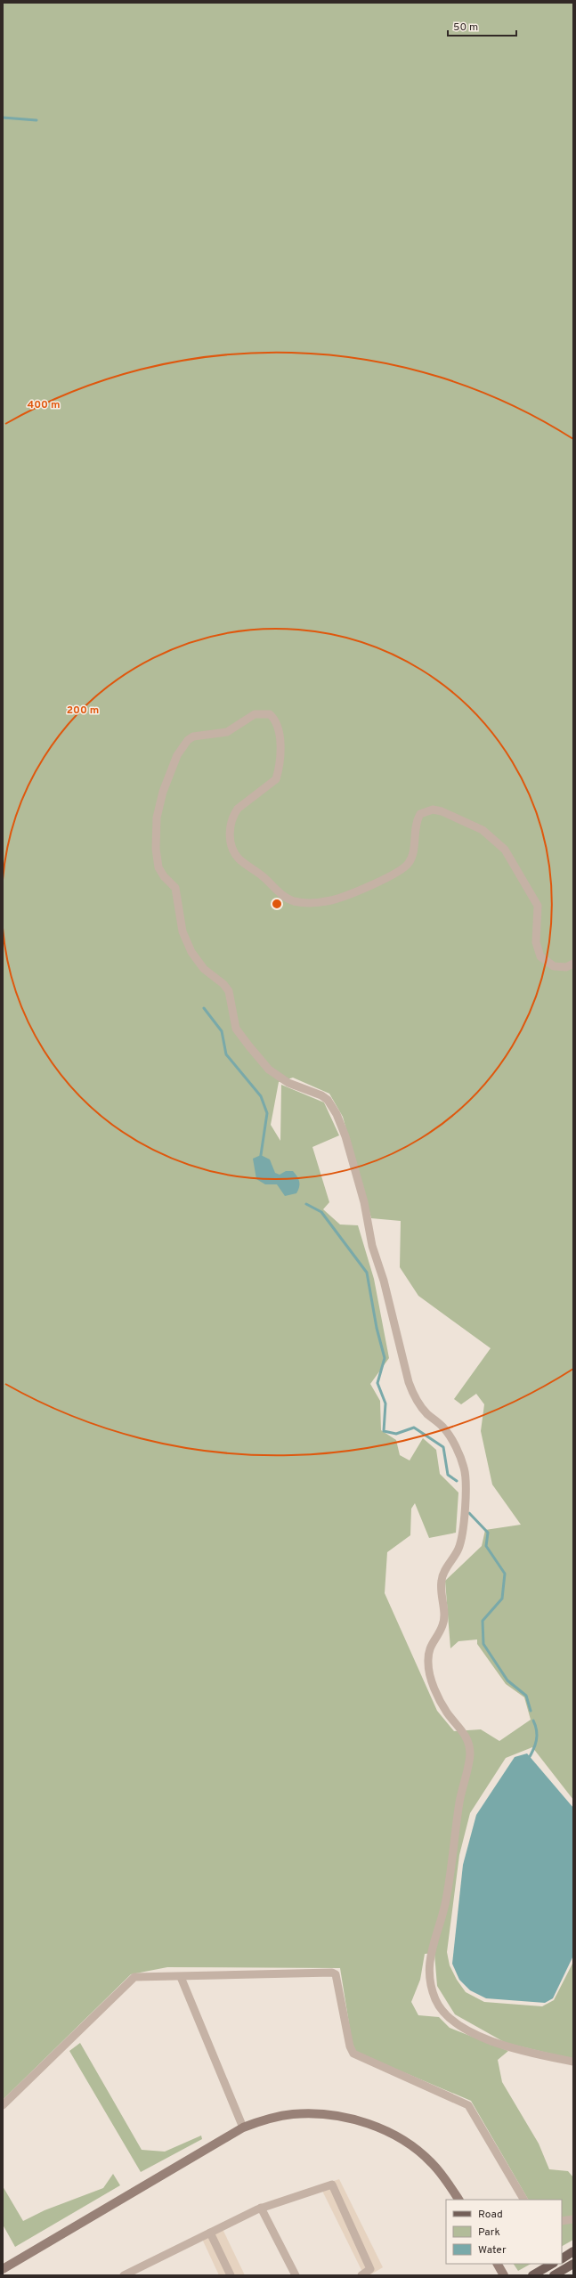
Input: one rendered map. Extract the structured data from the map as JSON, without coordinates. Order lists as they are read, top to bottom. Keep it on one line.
{"legend":["Road","Park","Water"],"scale_bar":"50 m","rings":["400 m","200 m"]}
